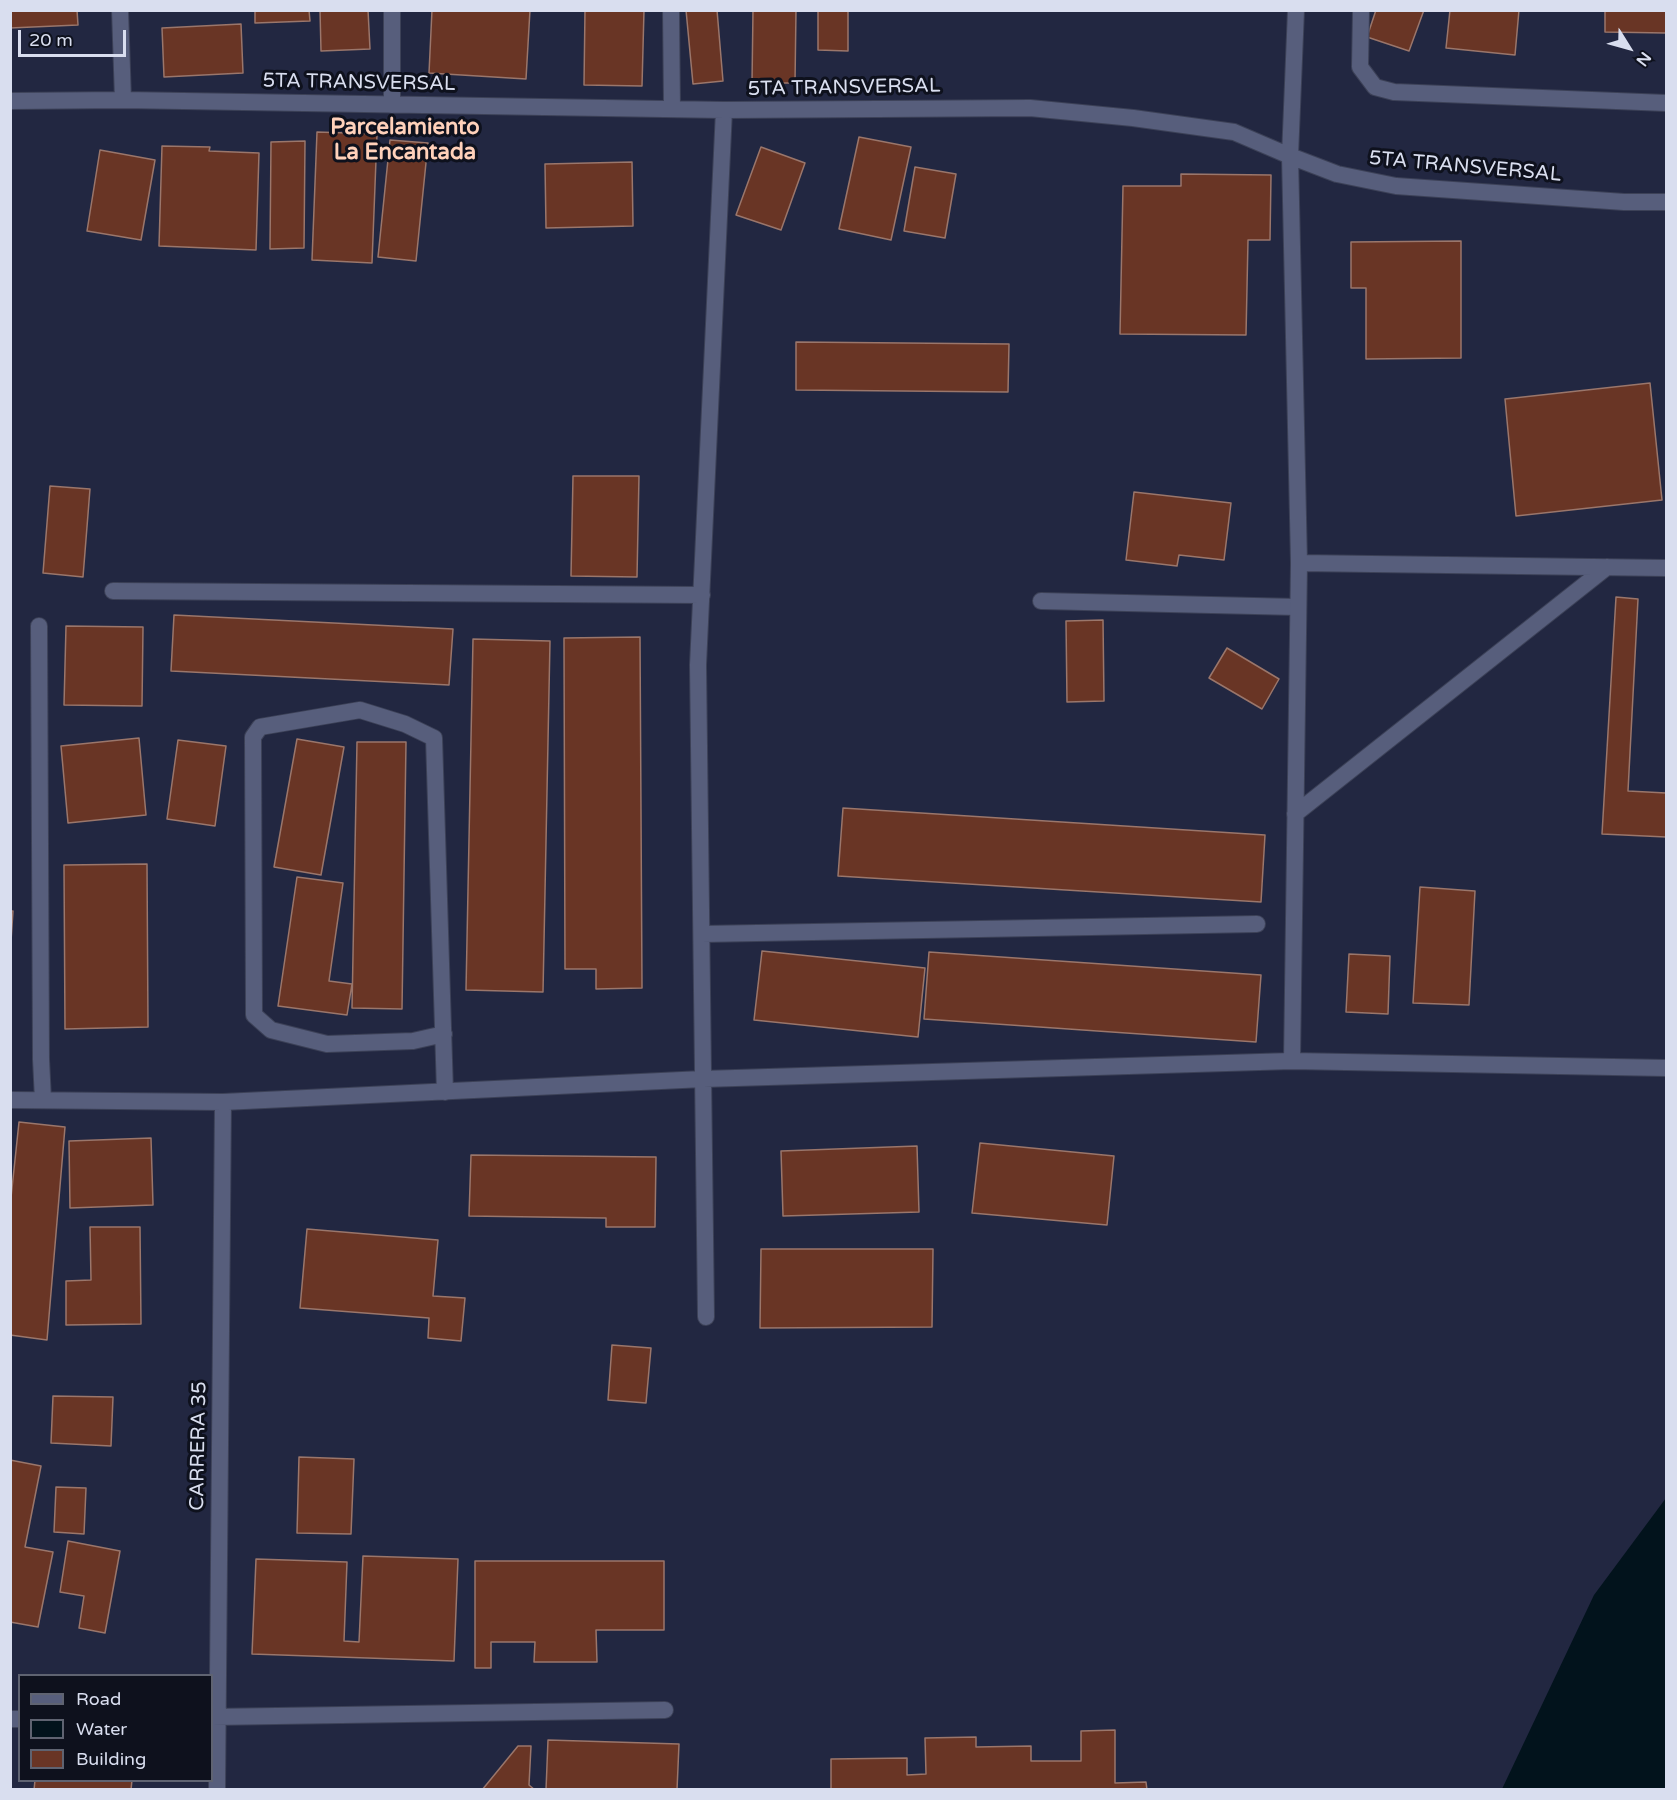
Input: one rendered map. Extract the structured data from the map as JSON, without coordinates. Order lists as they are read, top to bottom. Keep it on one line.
{"streets":{"street":["5TA TRANSVERSAL","CARRERA 35"]},"districts":["Parcelamiento La Encantada"],"legend":["Road","Water","Building"],"scale_bar":"20 m","north":"bottom right"}
